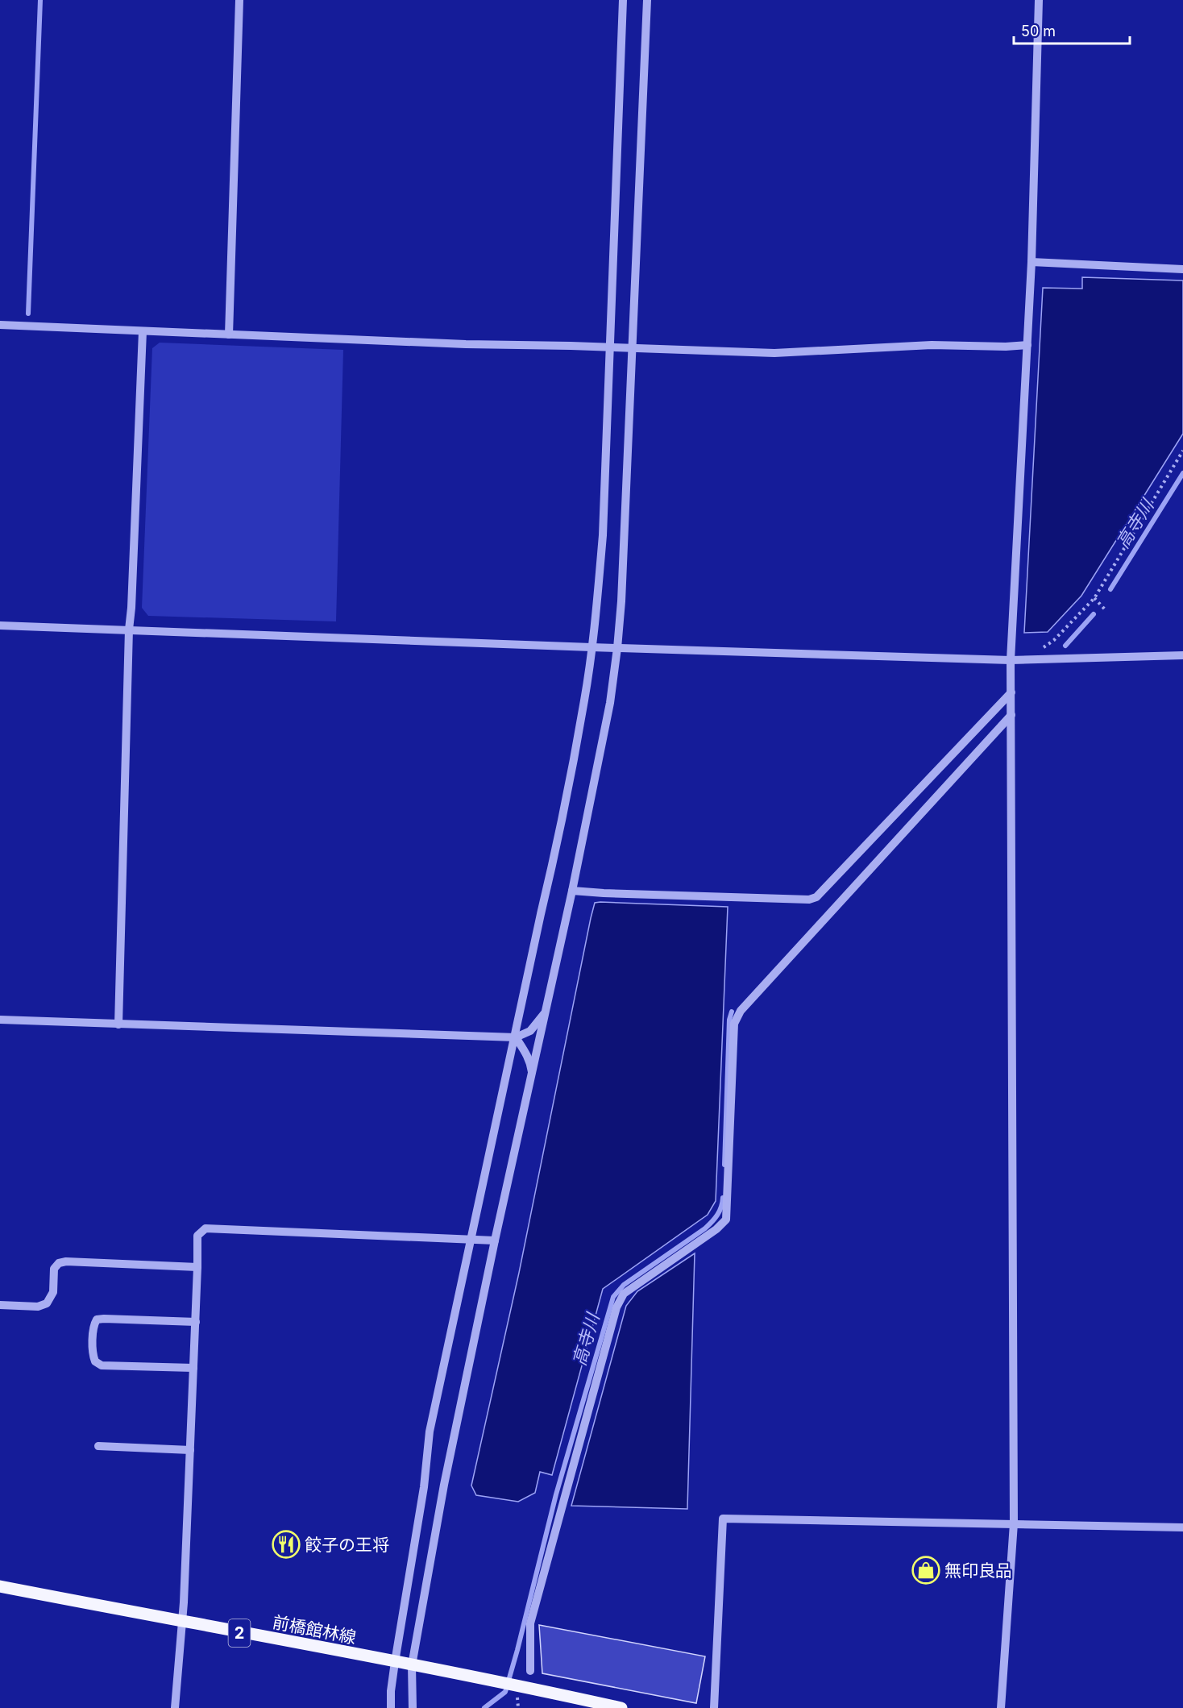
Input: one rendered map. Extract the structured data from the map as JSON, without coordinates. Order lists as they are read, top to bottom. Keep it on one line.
{"streets":{"main road":["前橋館林線","2"]},"water":["高寺川"],"places":{"restaurant":["餃子の王将"],"shop":["無印良品"]},"scale_bar":"50 m"}
